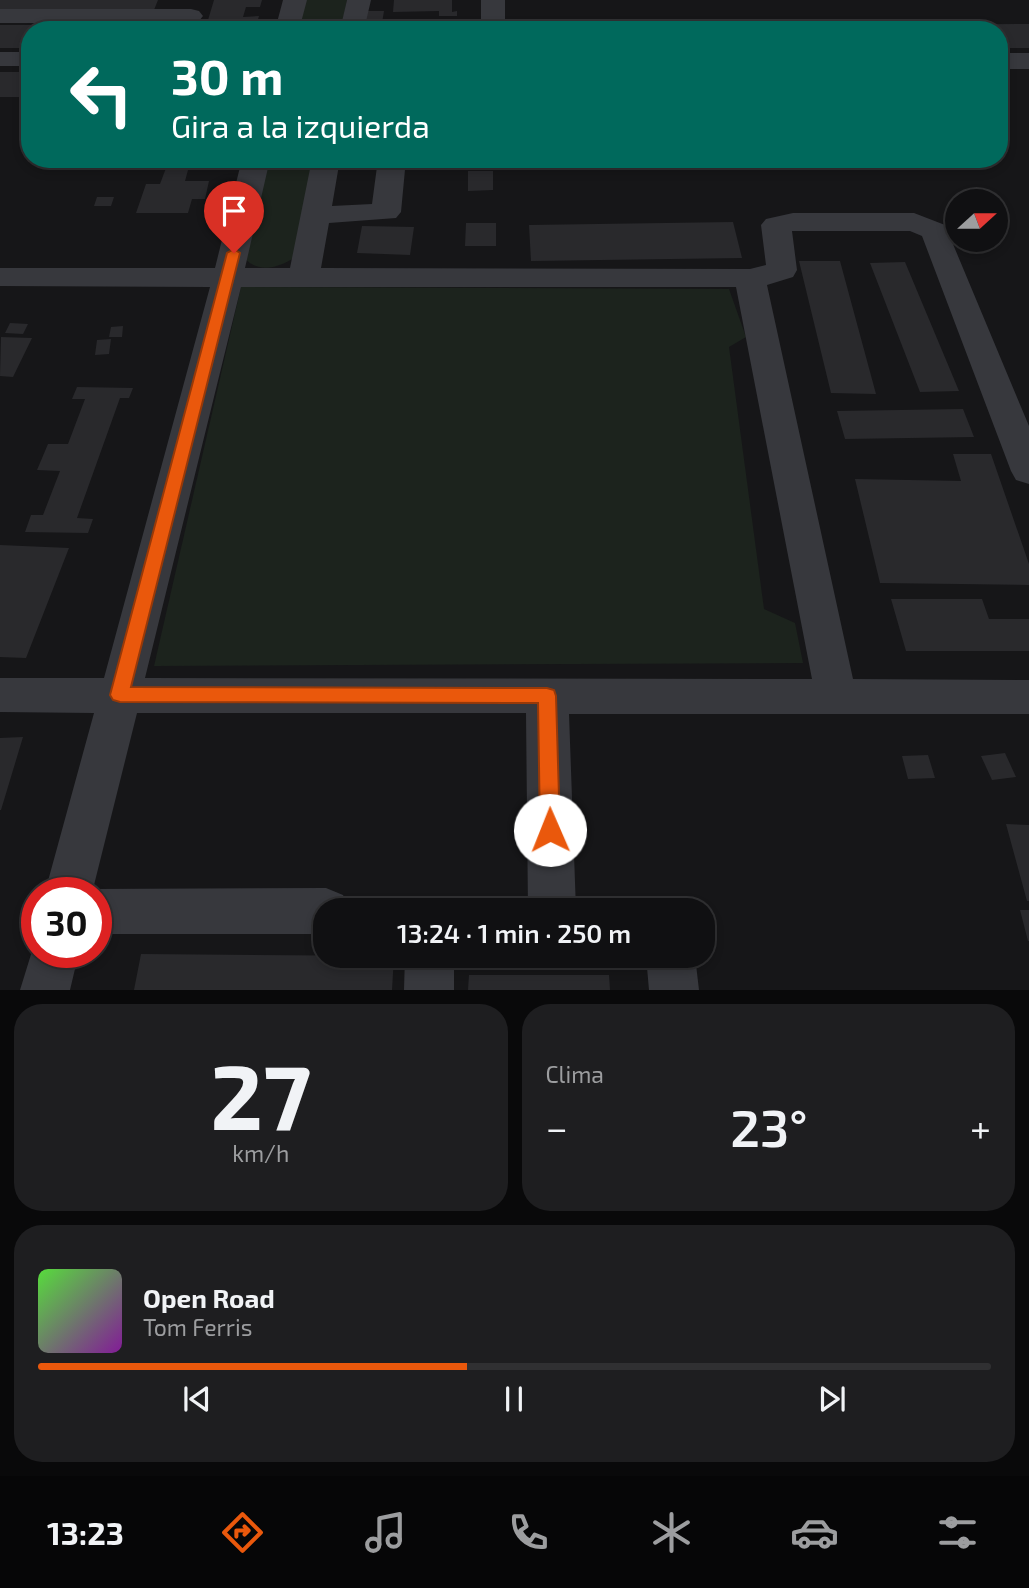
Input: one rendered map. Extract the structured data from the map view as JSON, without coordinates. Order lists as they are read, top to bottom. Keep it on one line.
{"north":"right","page":{"turn":["30 m","Gira a la izquierda"],"limit":"30","trip":"13:24 · 1 min · 250 m","tile":[["27","km/h"],"Clima"],"heat":["−","23°","+"],"song":["Open Road","Tom Ferris"],"tabs":"13:23"}}
